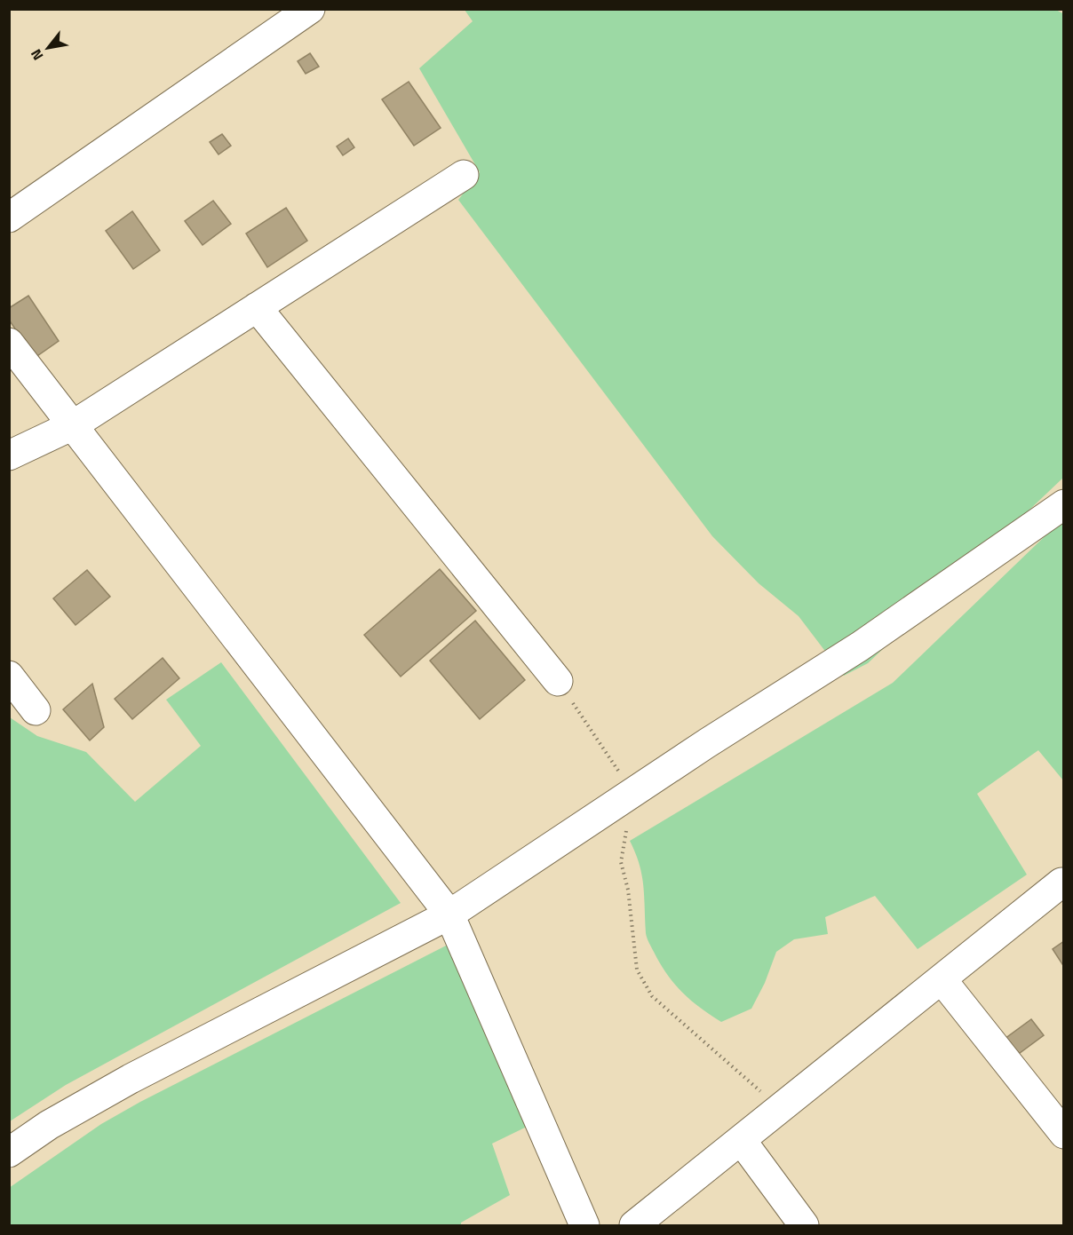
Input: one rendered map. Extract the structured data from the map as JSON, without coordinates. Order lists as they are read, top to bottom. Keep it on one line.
{"north":"bottom left"}
